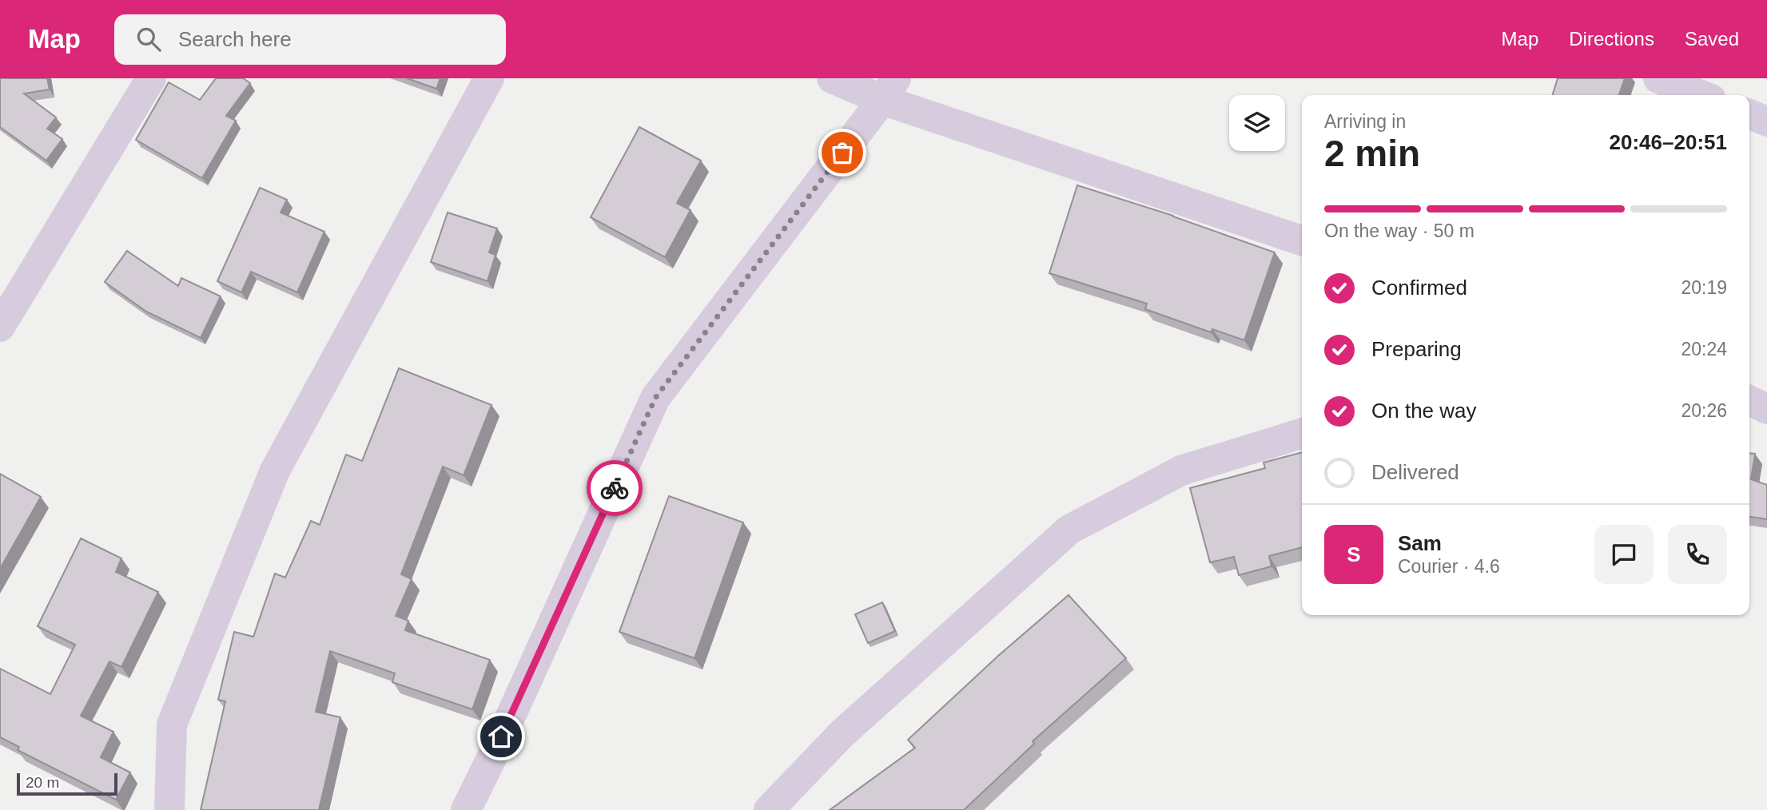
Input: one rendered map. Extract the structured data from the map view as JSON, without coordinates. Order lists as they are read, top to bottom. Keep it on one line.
{"scale_bar":"20 m","page":{"header":"Map","search":"Search here","nav":["Map","Directions","Saved"],"heading":["2 min","Arriving in","20:46–20:51"],"panel":["Sam","Courier · 4.6"],"bar":"On the way · 50 m","list":[["Confirmed","20:19"],["Preparing","20:24"],["On the way","20:26"],"Delivered"],"round":"S","scale":"20 m"}}
